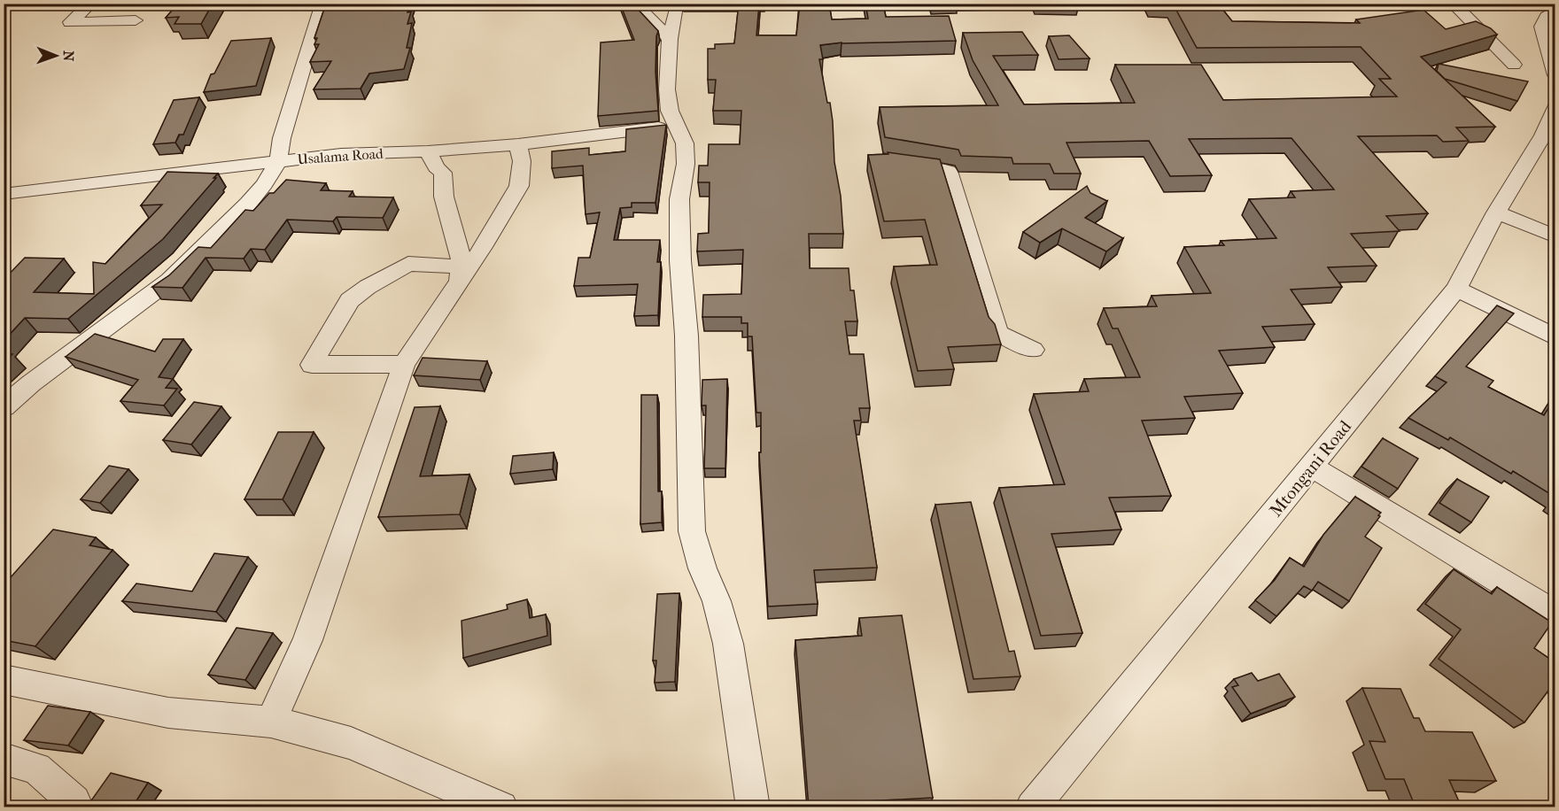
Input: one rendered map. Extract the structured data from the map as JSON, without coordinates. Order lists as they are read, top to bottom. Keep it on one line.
{"streets":{"street":["Usalama Road","Mtongani Road"]},"north":"right"}
